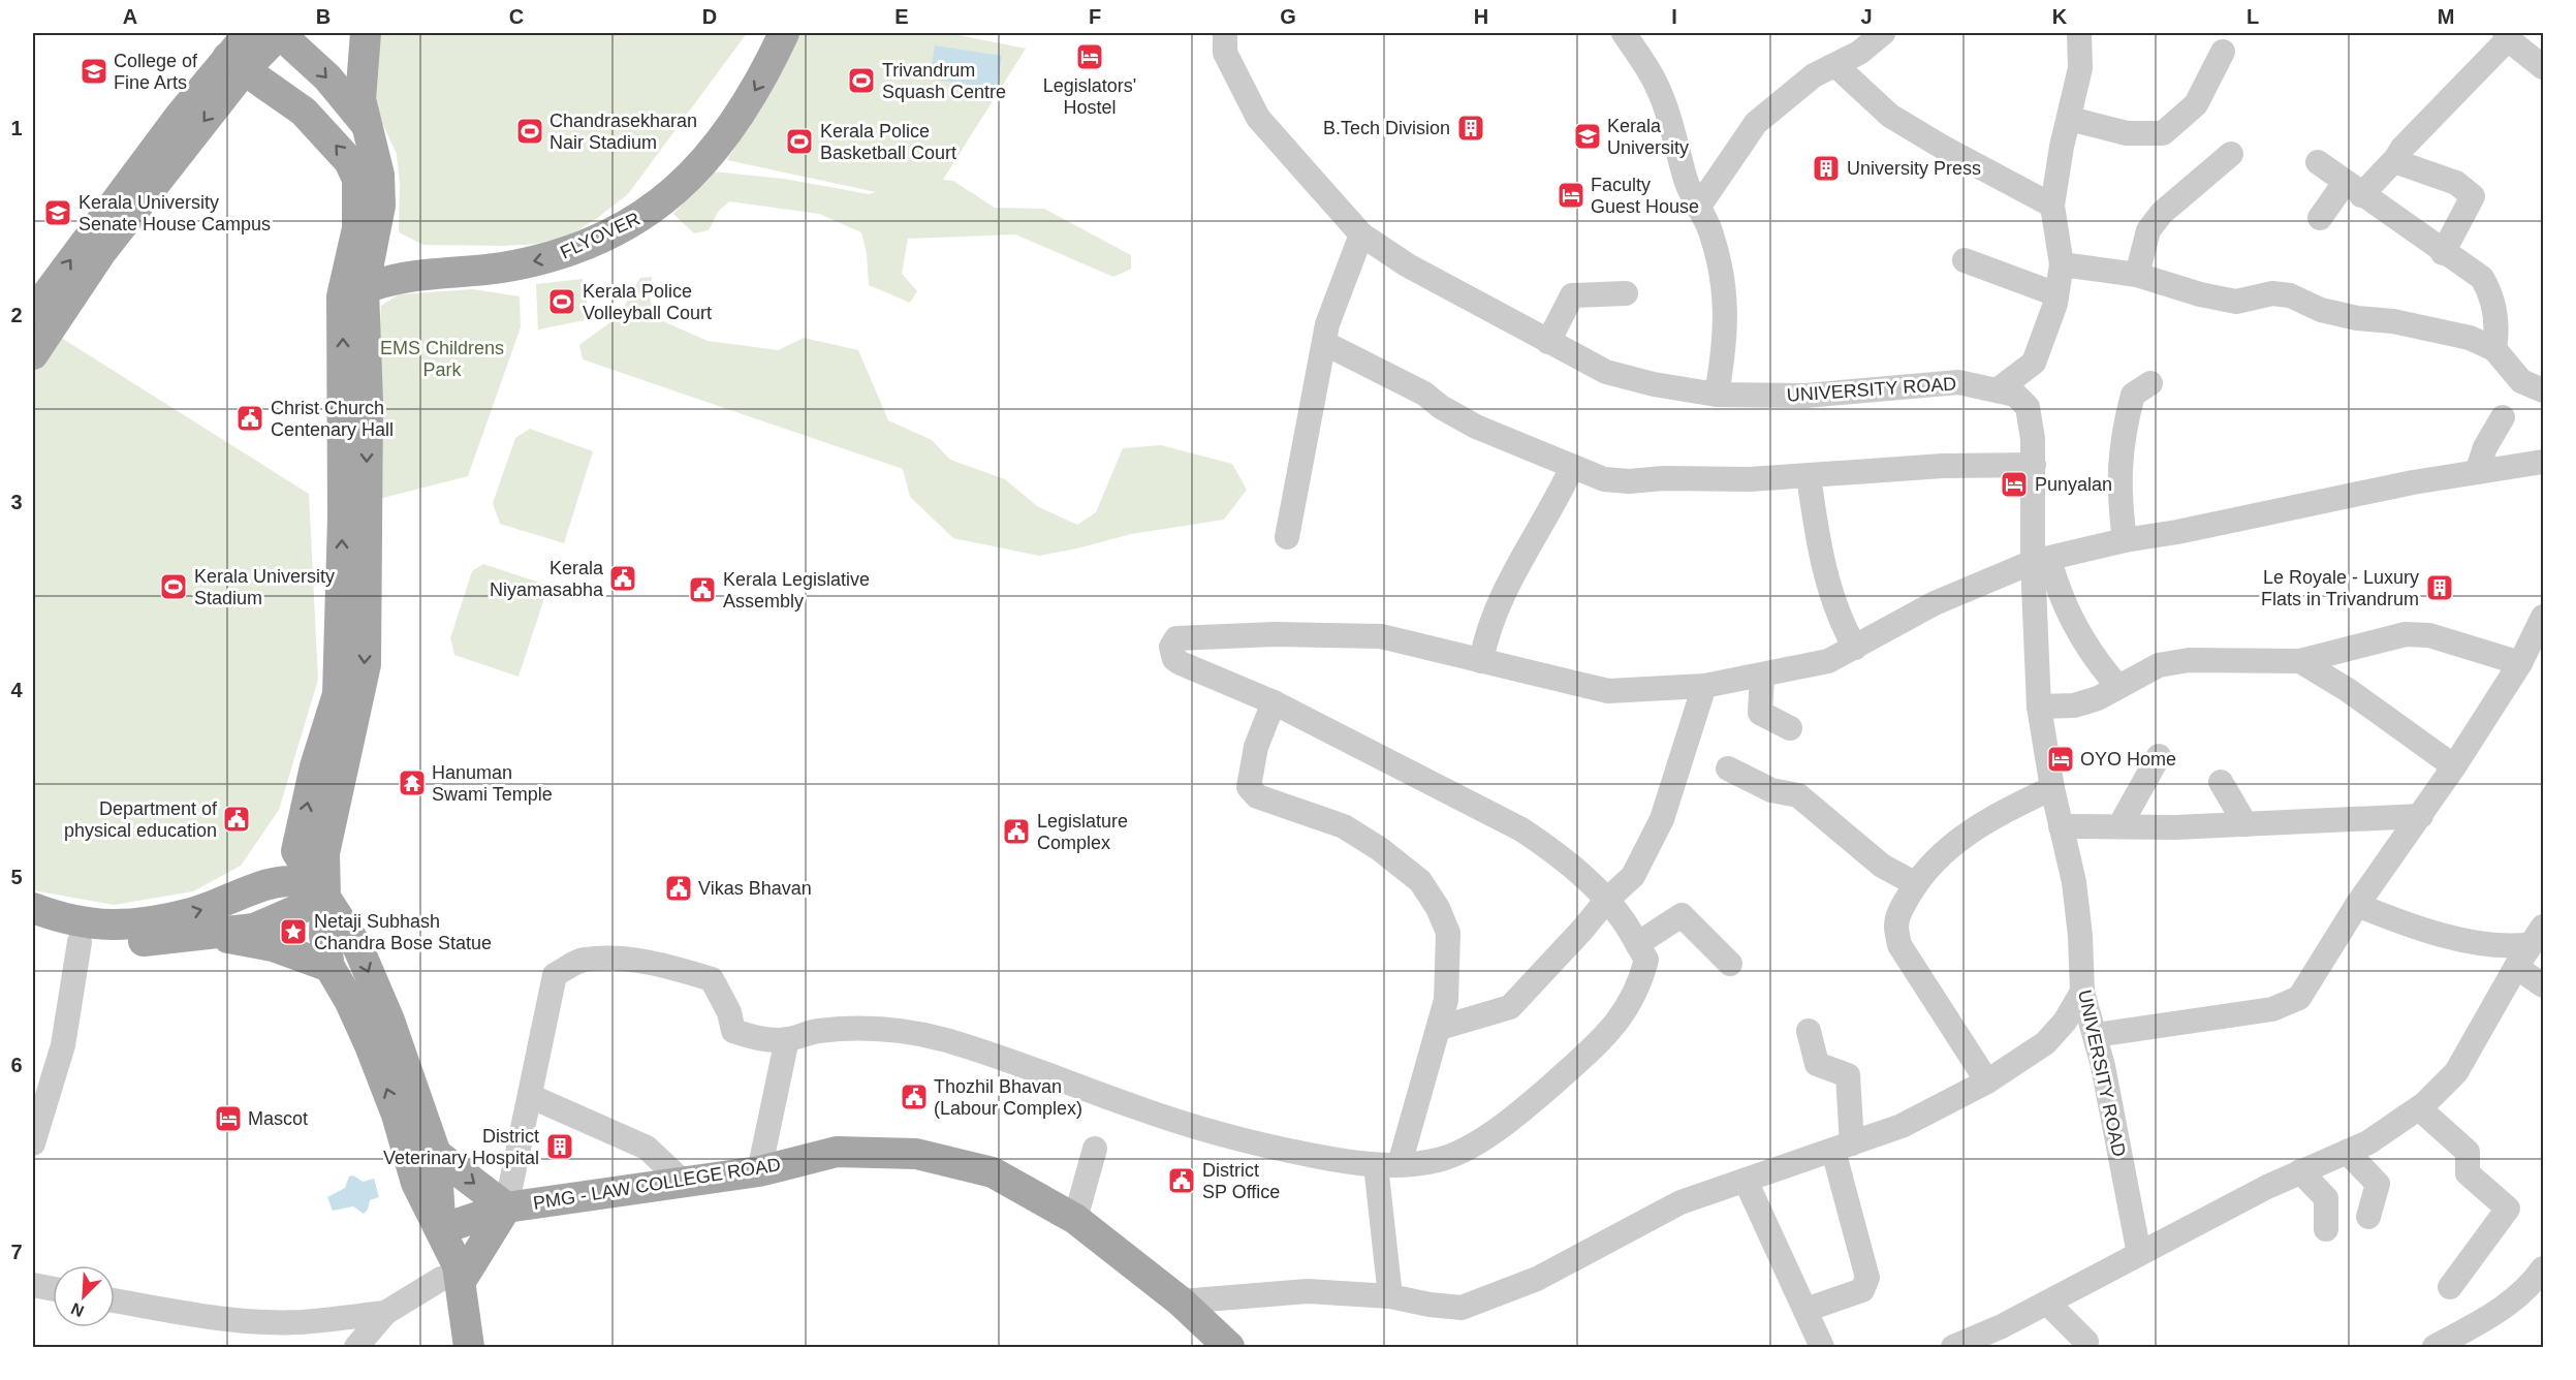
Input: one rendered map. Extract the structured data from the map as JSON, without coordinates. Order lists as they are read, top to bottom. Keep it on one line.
{"streets":{"main road":["FLYOVER","PMG - LAW COLLEGE ROAD"],"street":["UNIVERSITY ROAD"]},"one_way":["FLYOVER"],"parks":["EMS Childrens Park"],"places":{"hotel":["Legislators' Hostel","Faculty Guest House","Punyalan","OYO Home","Mascot"],"school or university":["College of Fine Arts","Kerala University","Kerala University Senate House Campus"],"sports":["Trivandrum Squash Centre","Chandrasekharan Nair Stadium","Kerala Police Basketball Court","Kerala Police Volleyball Court","Kerala University Stadium"],"building":["B.Tech Division","University Press","Le Royale - Luxury Flats in Trivandrum","District Veterinary Hospital"],"public building":["Christ Church Centenary Hall","Kerala Niyamasabha","Kerala Legislative Assembly","Department of physical education","Legislature Complex","Vikas Bhavan","Thozhil Bhavan (Labour Complex)","District SP Office"],"temple":["Hanuman Swami Temple"],"place":["Netaji Subhash Chandra Bose Statue"]},"north":"bottom left","grid":{"columns":["A","B","C","D","E","F","G","H","I","J","K","L","M"],"rows":["1","2","3","4","5","6","7"]}}
